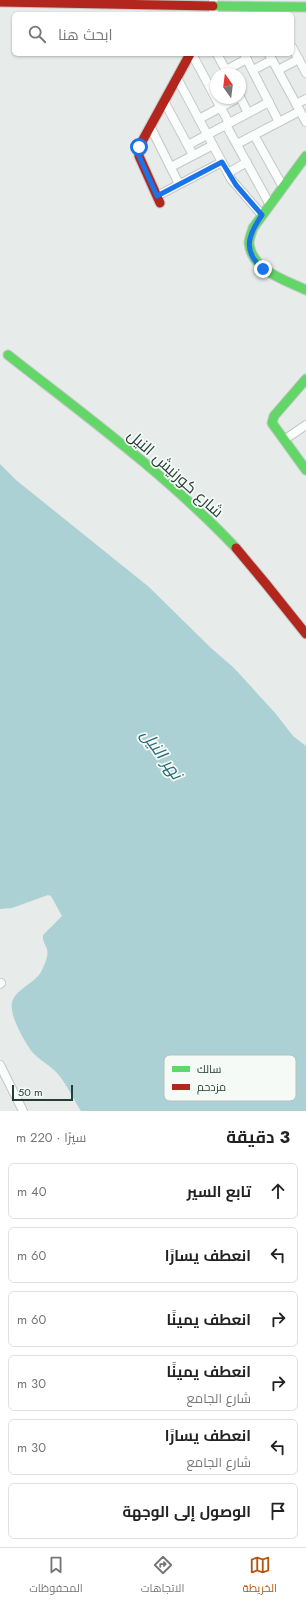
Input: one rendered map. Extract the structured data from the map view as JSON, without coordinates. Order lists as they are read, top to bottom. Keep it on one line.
{"streets":{"street":["شارع كورنيش النيل"]},"water":["نهر النيل"],"legend":["سالك","مزدحم"],"scale_bar":"50 m","north":"top","page":{"search":"ابحث هنا","scale":"50 m","heading":["3 دقيقة","سيرًا · 220 m"],"list":[["تابع السير","40 m"],["انعطف يسارًا","60 m"],["انعطف يمينًا","60 m"],["انعطف يمينًا","شارع الجامع","30 m"],["انعطف يسارًا","شارع الجامع","30 m"],"الوصول إلى الوجهة"],"nav":["الخريطة","الاتجاهات","المحفوظات"]}}
